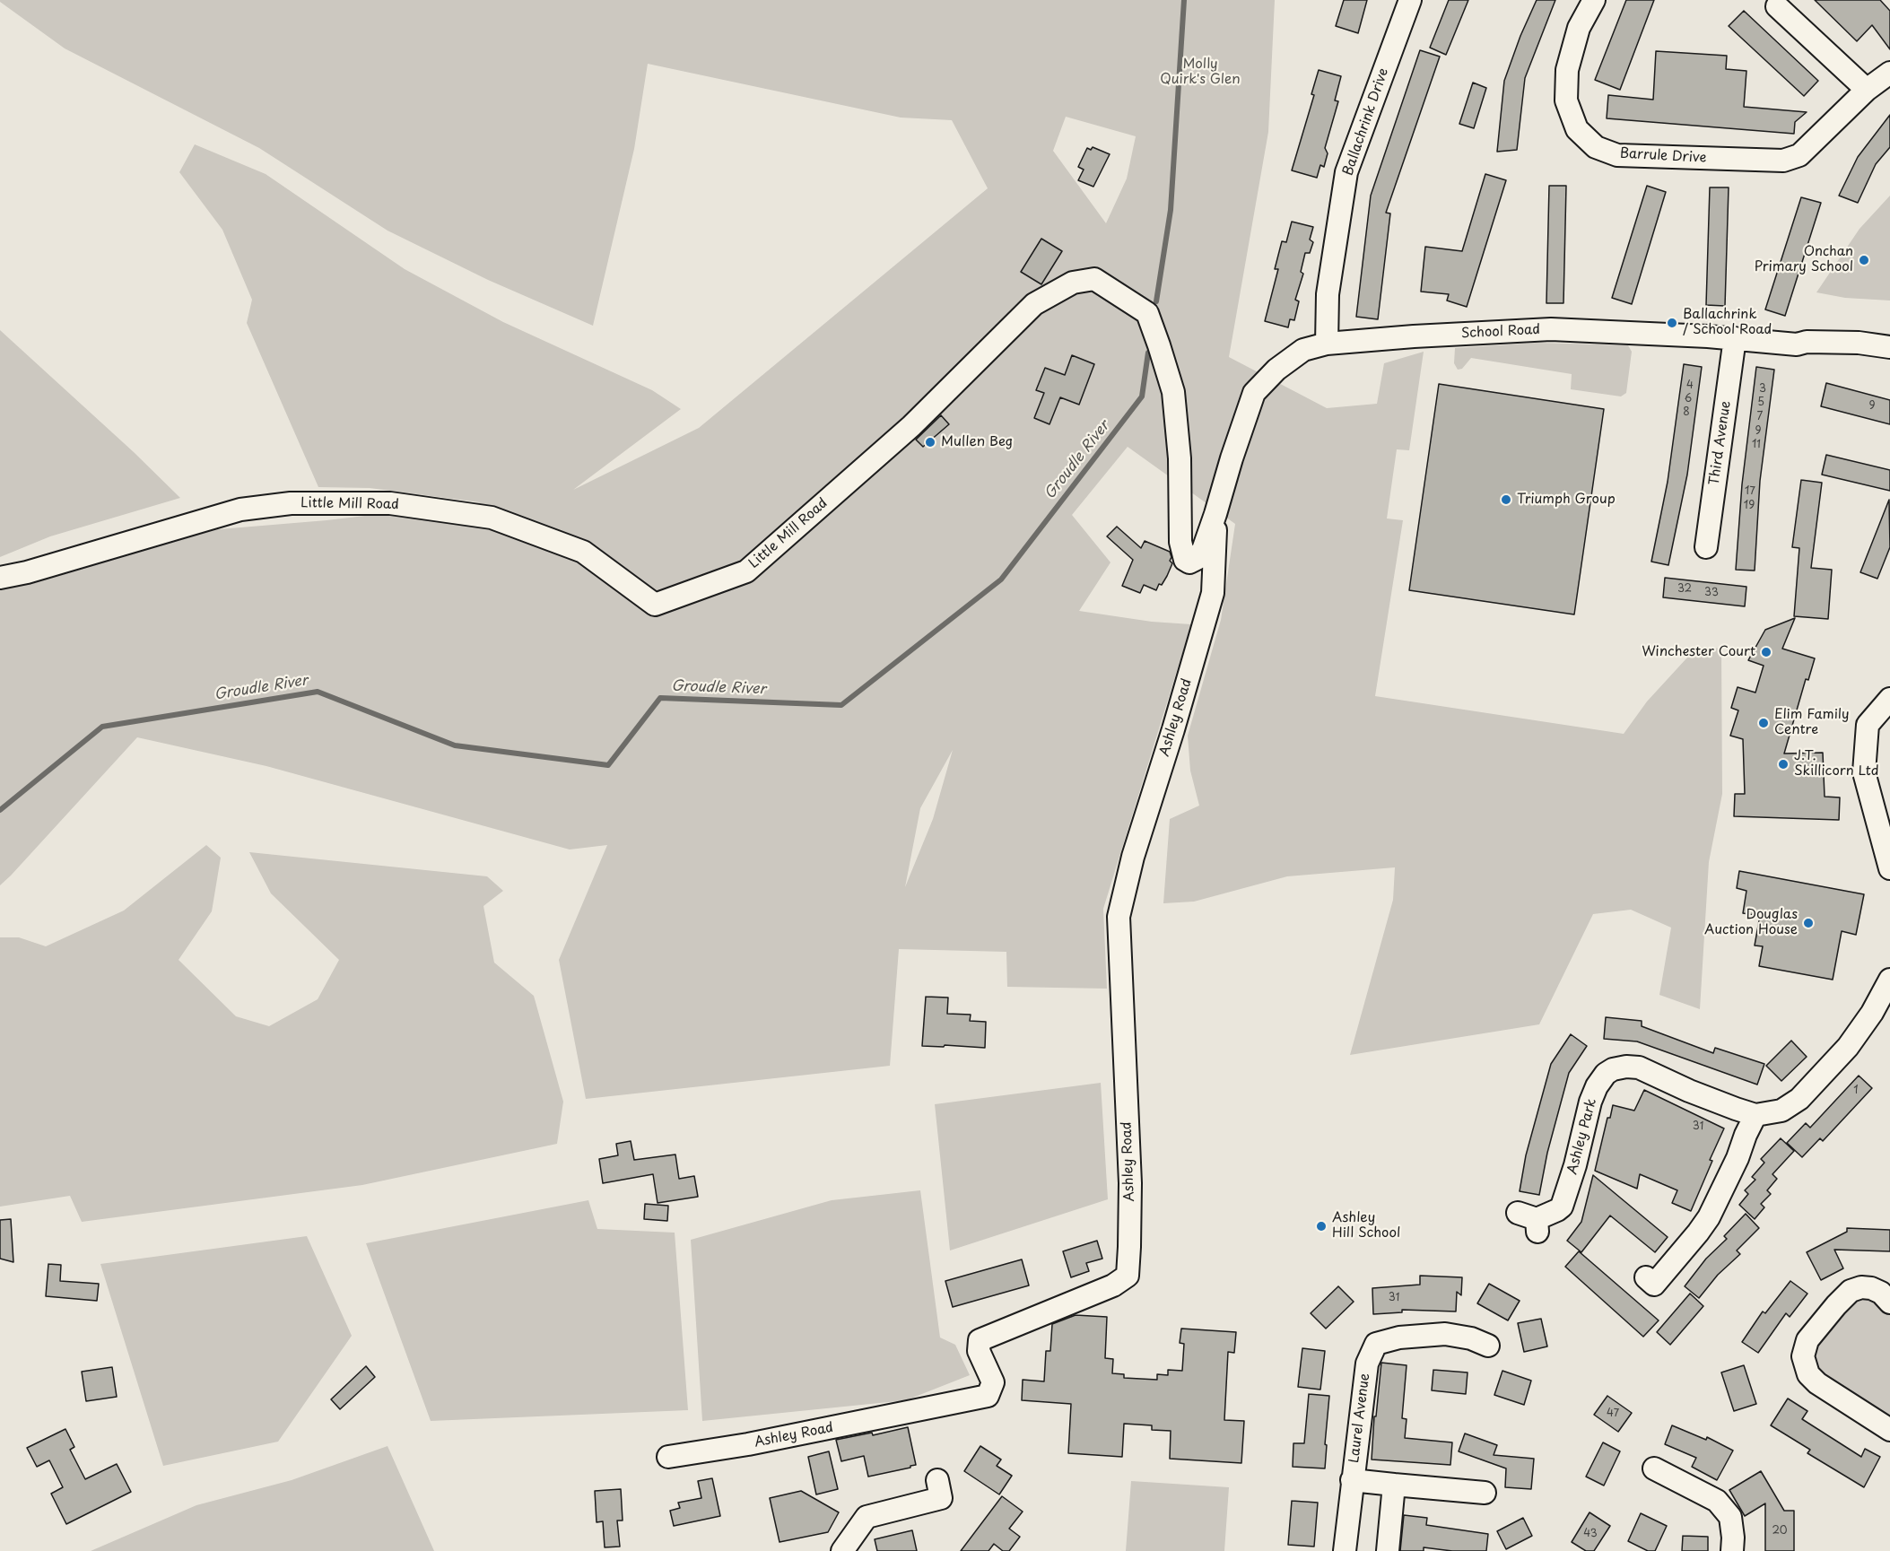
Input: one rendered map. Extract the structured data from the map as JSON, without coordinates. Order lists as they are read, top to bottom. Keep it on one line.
{"streets":{"street":["Ballachrink Drive","Barrule Drive","School Road","Third Avenue","Little Mill Road","Ashley Road","Ashley Park","Laurel Avenue"]},"crossings":[["Ballachrink Drive","School Road"],["School Road","Third Avenue"],["School Road","Little Mill Road"],["School Road","Ashley Road"],["Little Mill Road","Ashley Road"]],"water":["Groudle River"],"parks":["Molly Quirk's Glen"],"places":["Onchan Primary School","Ballachrink / School Road","Mullen Beg","Triumph Group","Winchester Court","Elim Family Centre","J.T. Skillicorn Ltd","Douglas Auction House","Ashley Hill School"],"house_numbers":["4","3","6","5","9","8","7","9","11","17","19","32","33","1","31","31","47","20","43"]}
